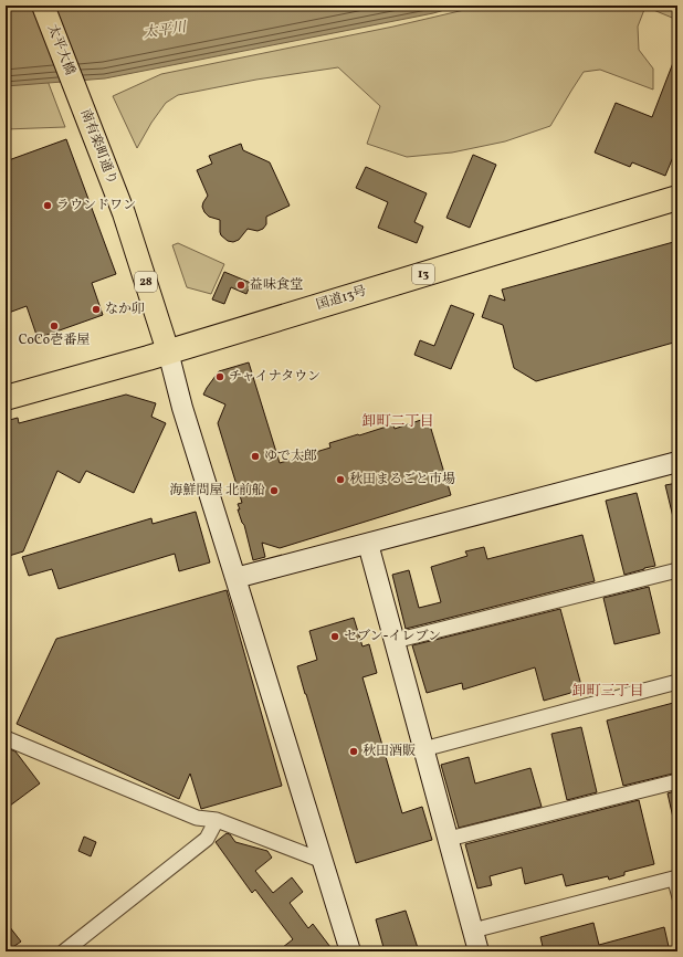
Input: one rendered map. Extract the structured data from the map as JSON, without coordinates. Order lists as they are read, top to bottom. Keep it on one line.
{"streets":{"highway":["13","国道13号"],"main road":["太平大橋","南有楽町通り","28"]},"crossings":[["太平大橋","南有楽町通り"],["南有楽町通り","国道13号"]],"districts":["卸町二丁目","卸町三丁目"],"water":["太平川"],"places":["ラウンドワン","益味食堂","なか卯","CoCo壱番屋","チャイナタウン","ゆで太郎","秋田まるごと市場","海鮮問屋 北前船","セブン-イレブン","秋田酒販"]}
